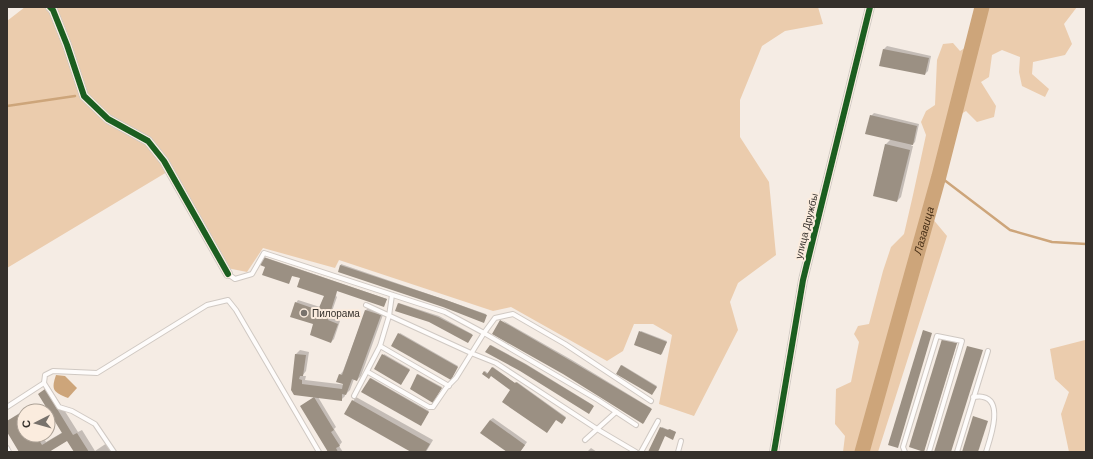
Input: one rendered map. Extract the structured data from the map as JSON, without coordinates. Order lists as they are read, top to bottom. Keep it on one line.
{"streets":{"street":["улица Дружбы"]},"water":["Лазавица"],"places":["Пилорама"],"north":"left"}
